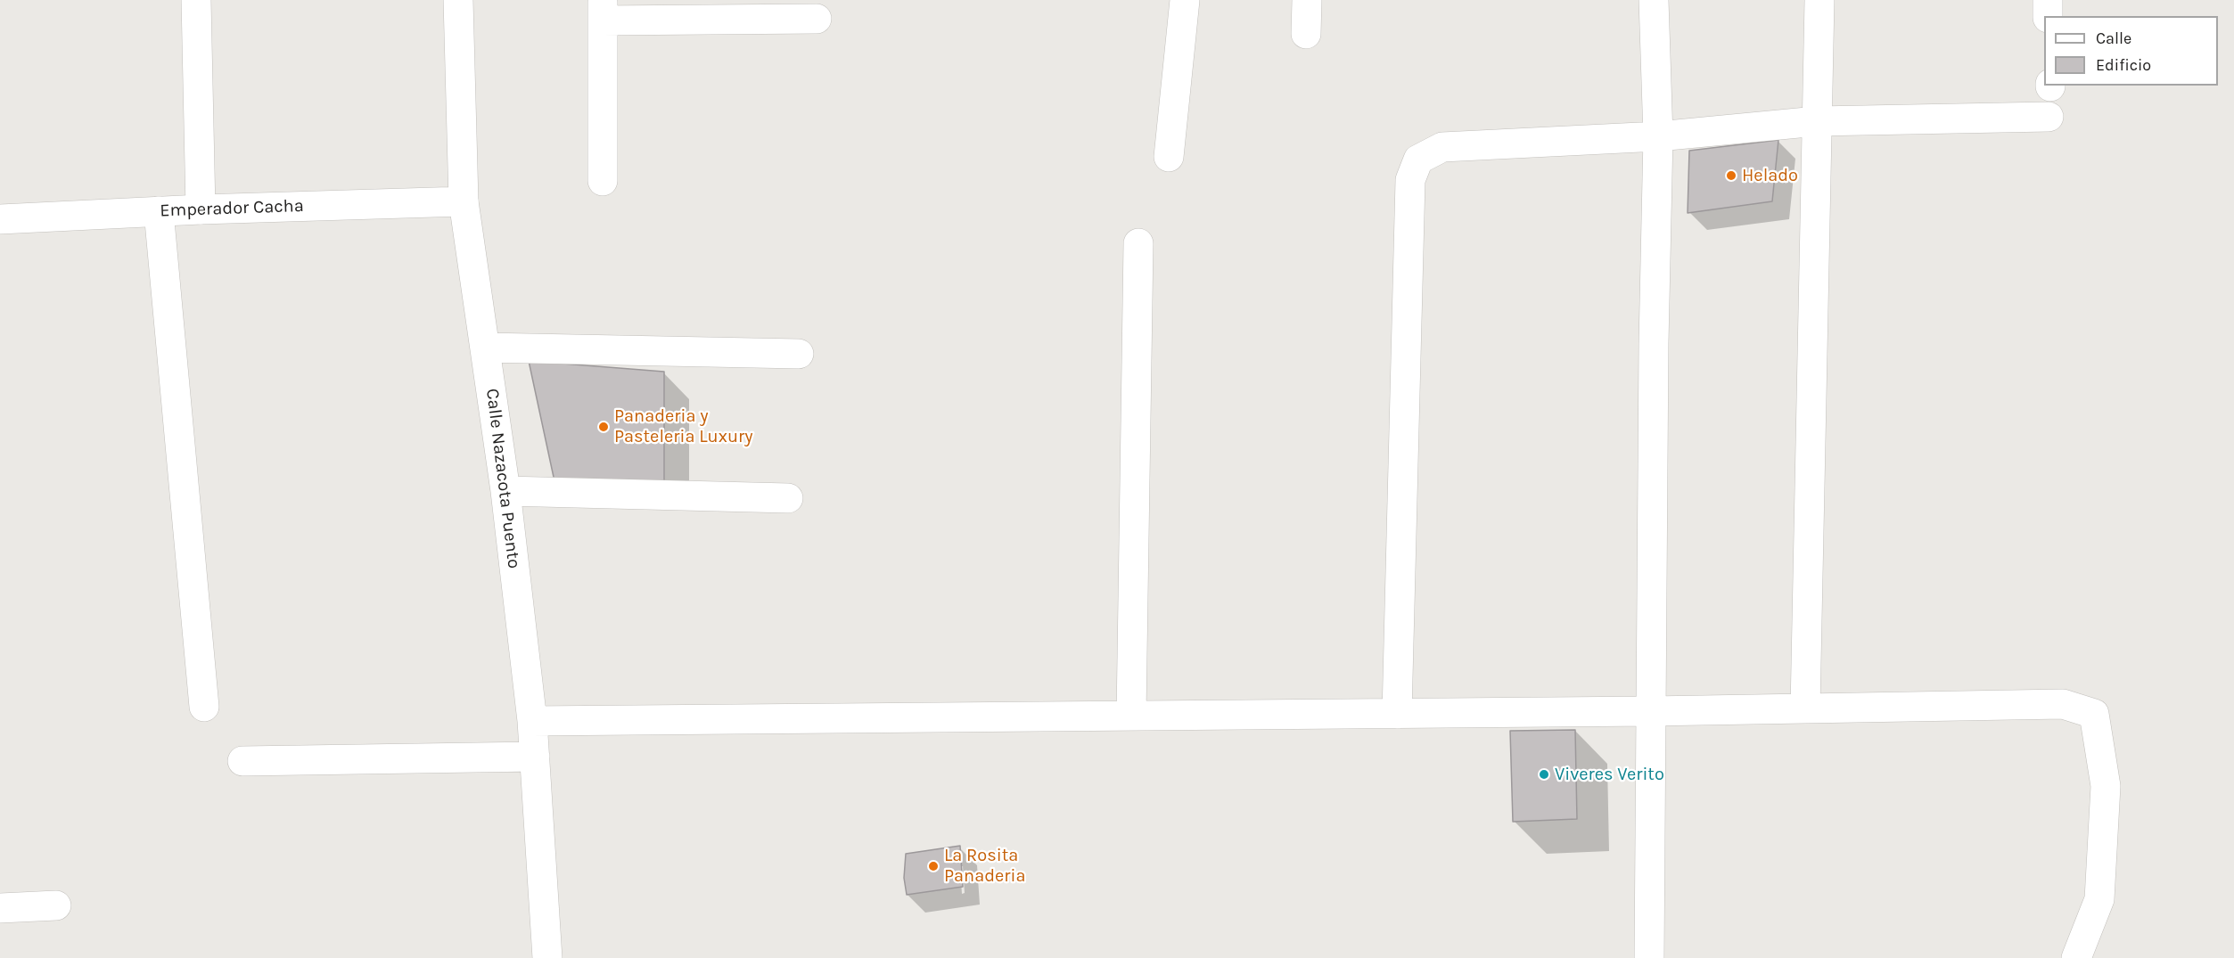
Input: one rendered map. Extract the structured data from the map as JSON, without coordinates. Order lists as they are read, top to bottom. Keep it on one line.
{"streets":{"street":["Emperador Cacha","Calle Nazacota Puento"]},"crossings":[["Emperador Cacha","Calle Nazacota Puento"]],"places":["Helado","Panaderia y Pasteleria Luxury","Viveres Verito","La Rosita Panaderia"],"legend":["Calle","Edificio"]}
